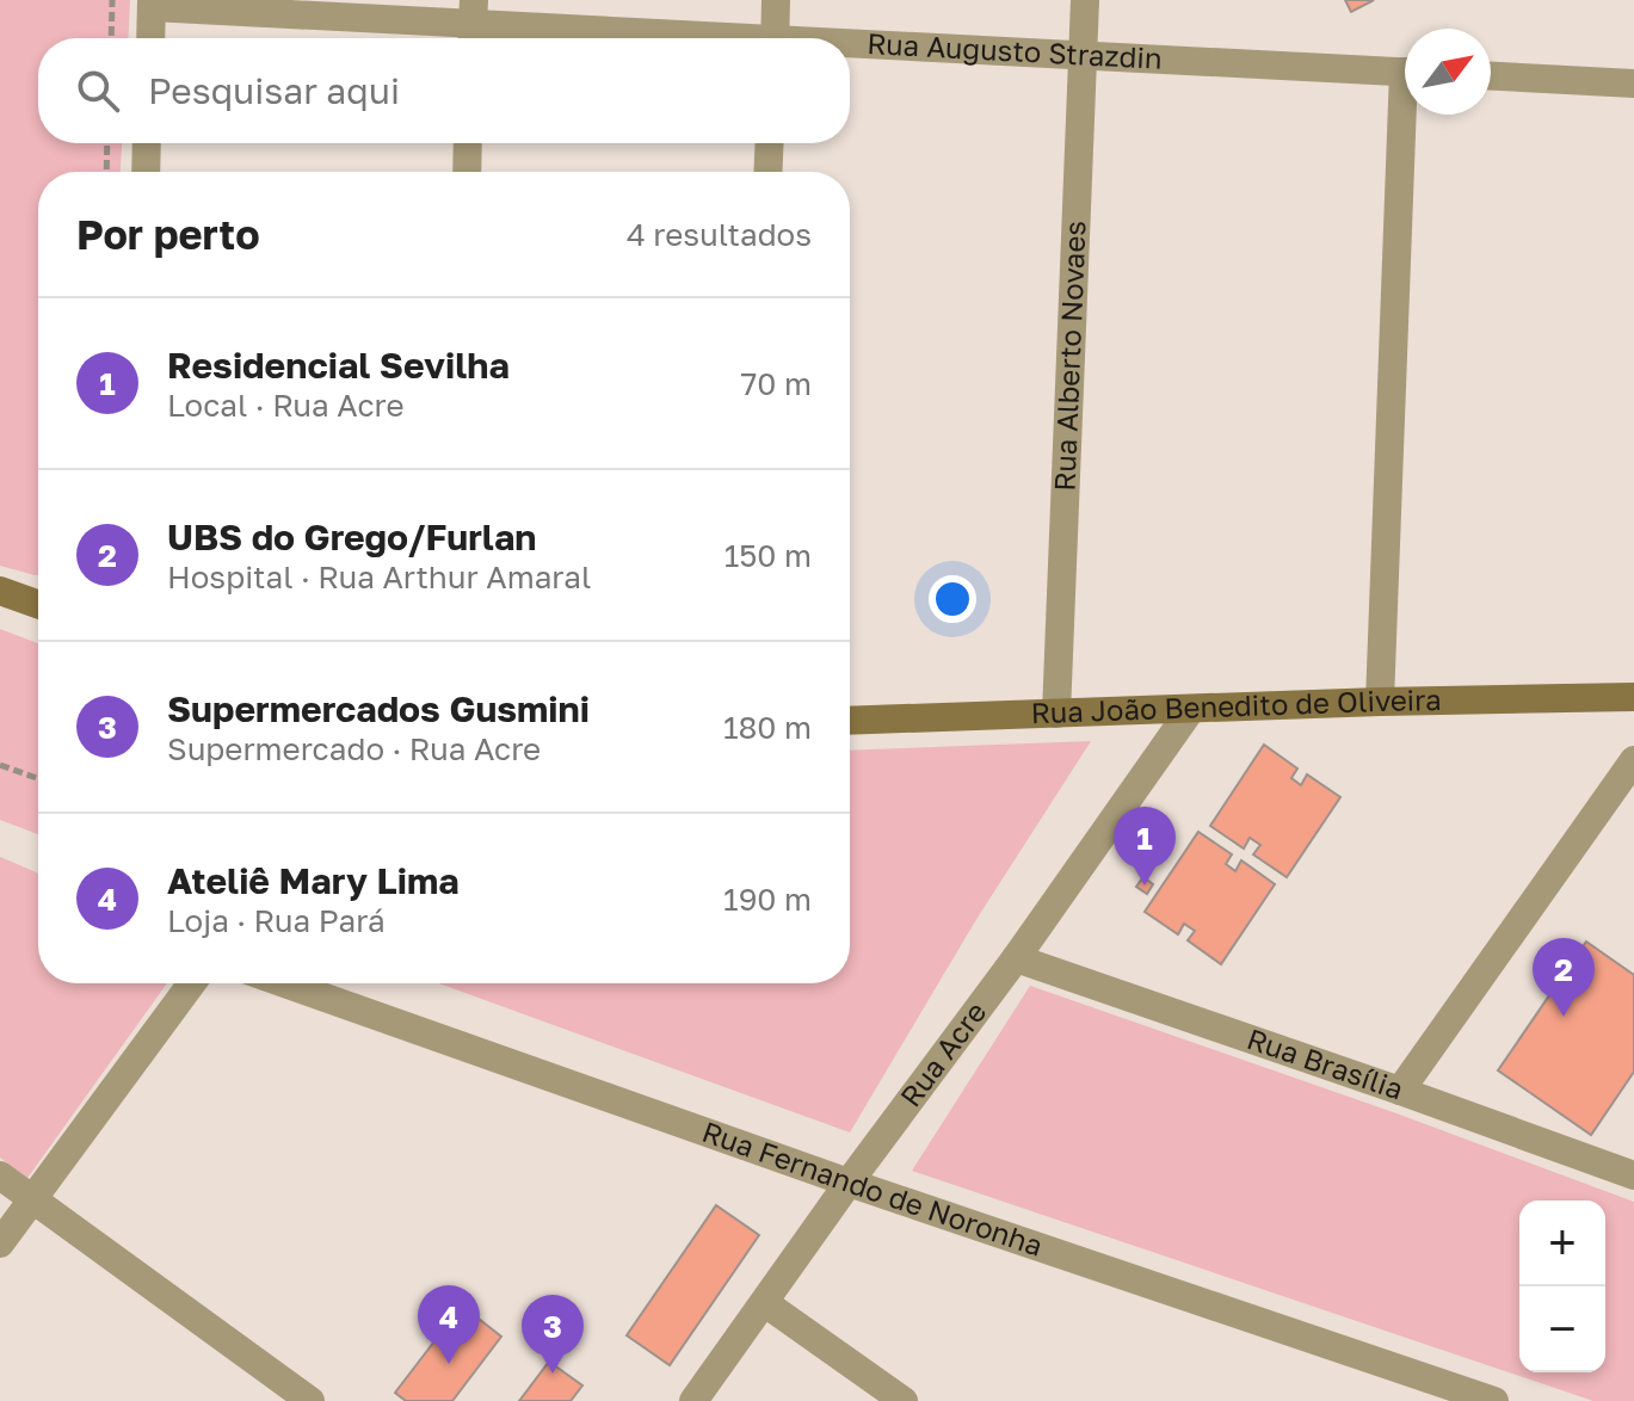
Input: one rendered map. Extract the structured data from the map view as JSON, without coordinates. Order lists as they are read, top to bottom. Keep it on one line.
{"streets":{"street":["Rua Augusto Strazdin","Rua Alberto Novaes","Rua João Benedito de Oliveira","Rua Acre","Rua Brasília","Rua Fernando de Noronha"]},"crossings":[["Rua Augusto Strazdin","Rua Alberto Novaes"],["Rua Alberto Novaes","Rua João Benedito de Oliveira"],["Rua João Benedito de Oliveira","Rua Acre"],["Rua Acre","Rua Brasília"],["Rua Acre","Rua Fernando de Noronha"]],"north":"top right","page":{"search":"Pesquisar aqui","heading":["Por perto","4 resultados"],"list":[{"mark":"1","name":"Residencial Sevilha","note":"Local · Rua Acre","value":"70 m"},{"mark":"2","name":"UBS do Grego/Furlan","note":"Hospital · Rua Arthur Amaral","value":"150 m"},{"mark":"3","name":"Supermercados Gusmini","note":"Supermercado · Rua Acre","value":"180 m"},{"mark":"4","name":"Ateliê Mary Lima","note":"Loja · Rua Pará","value":"190 m"}],"pins":["1","2","4","3"],"map_buttons":["+","−"]}}
